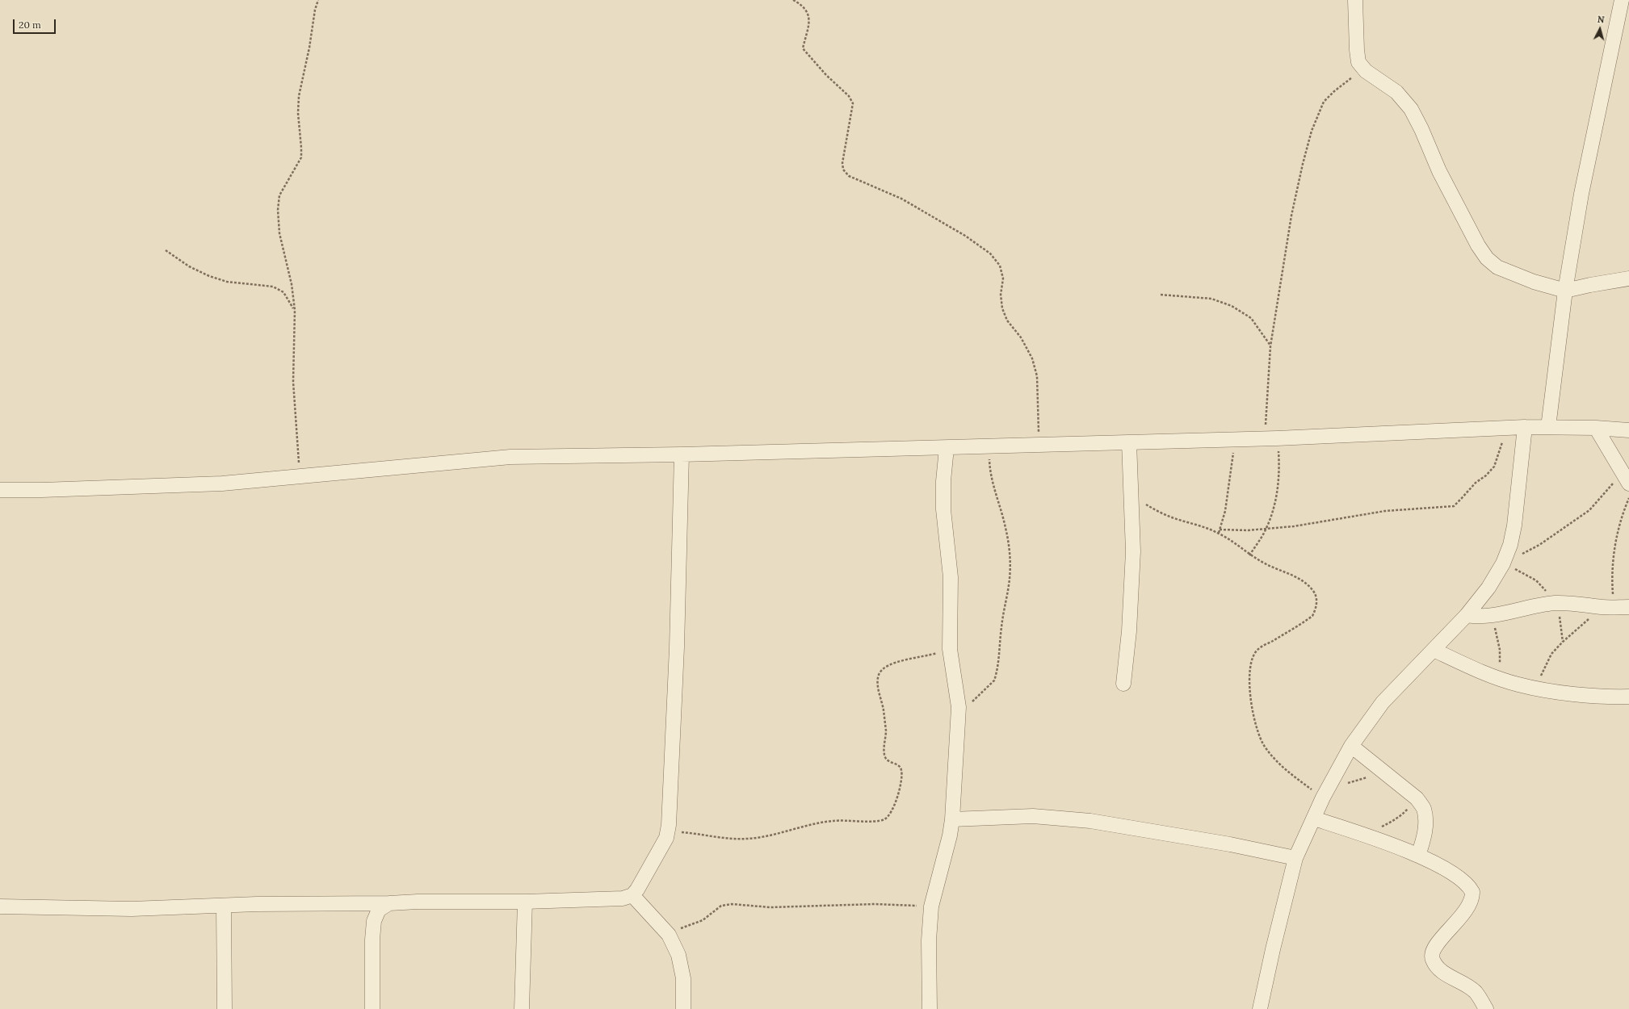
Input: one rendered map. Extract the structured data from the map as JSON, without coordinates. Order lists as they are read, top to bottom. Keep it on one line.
{"scale_bar":"20 m","north":"top"}
